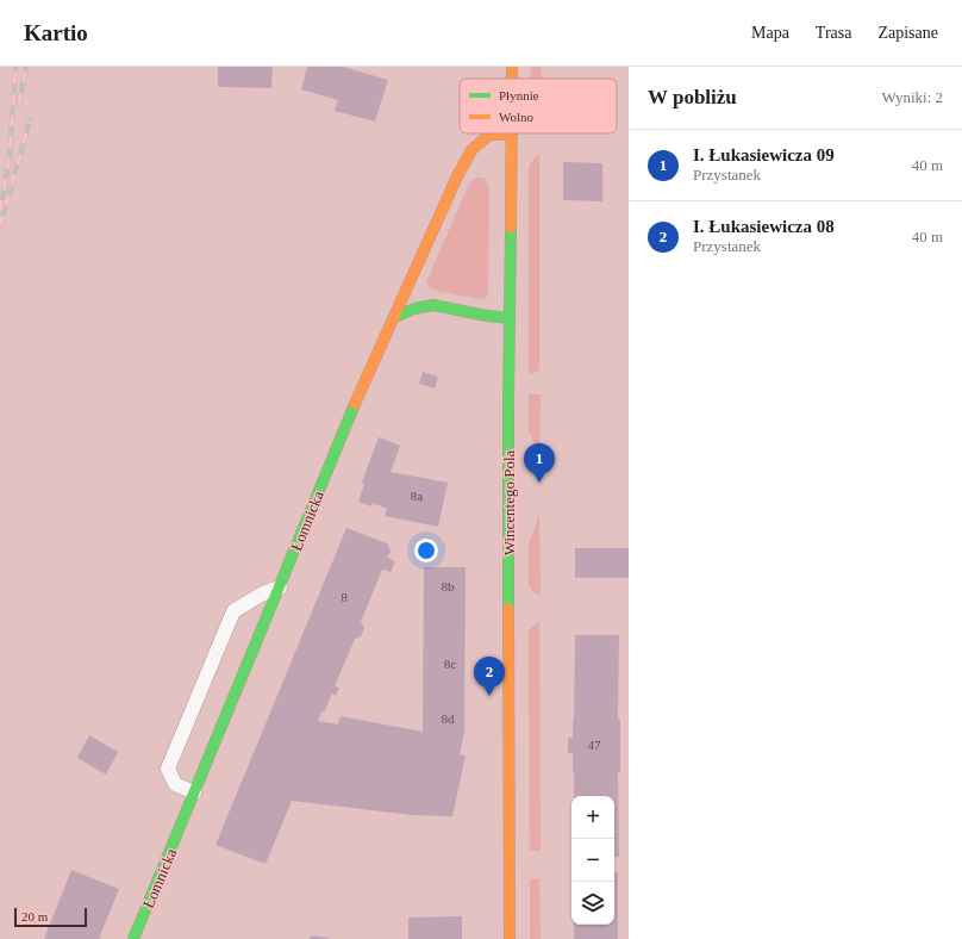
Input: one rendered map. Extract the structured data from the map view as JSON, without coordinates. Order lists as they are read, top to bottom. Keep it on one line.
{"streets":{"street":["Wincentego Pola","Łomnicka"]},"crossings":[["Wincentego Pola","Łomnicka"]],"house_numbers":["8a","8b","8","8c","8d","47"],"legend":["Płynnie","Wolno"],"scale_bar":"20 m","page":{"header":"Kartio","nav":["Mapa","Trasa","Zapisane"],"heading":["W pobliżu","Wyniki: 2"],"list":[{"mark":"1","name":"I. Łukasiewicza 09","note":"Przystanek","value":"40 m"},{"mark":"2","name":"I. Łukasiewicza 08","note":"Przystanek","value":"40 m"}],"pins":["1","2"],"map_buttons":["+","−"],"scale":"20 m"}}
